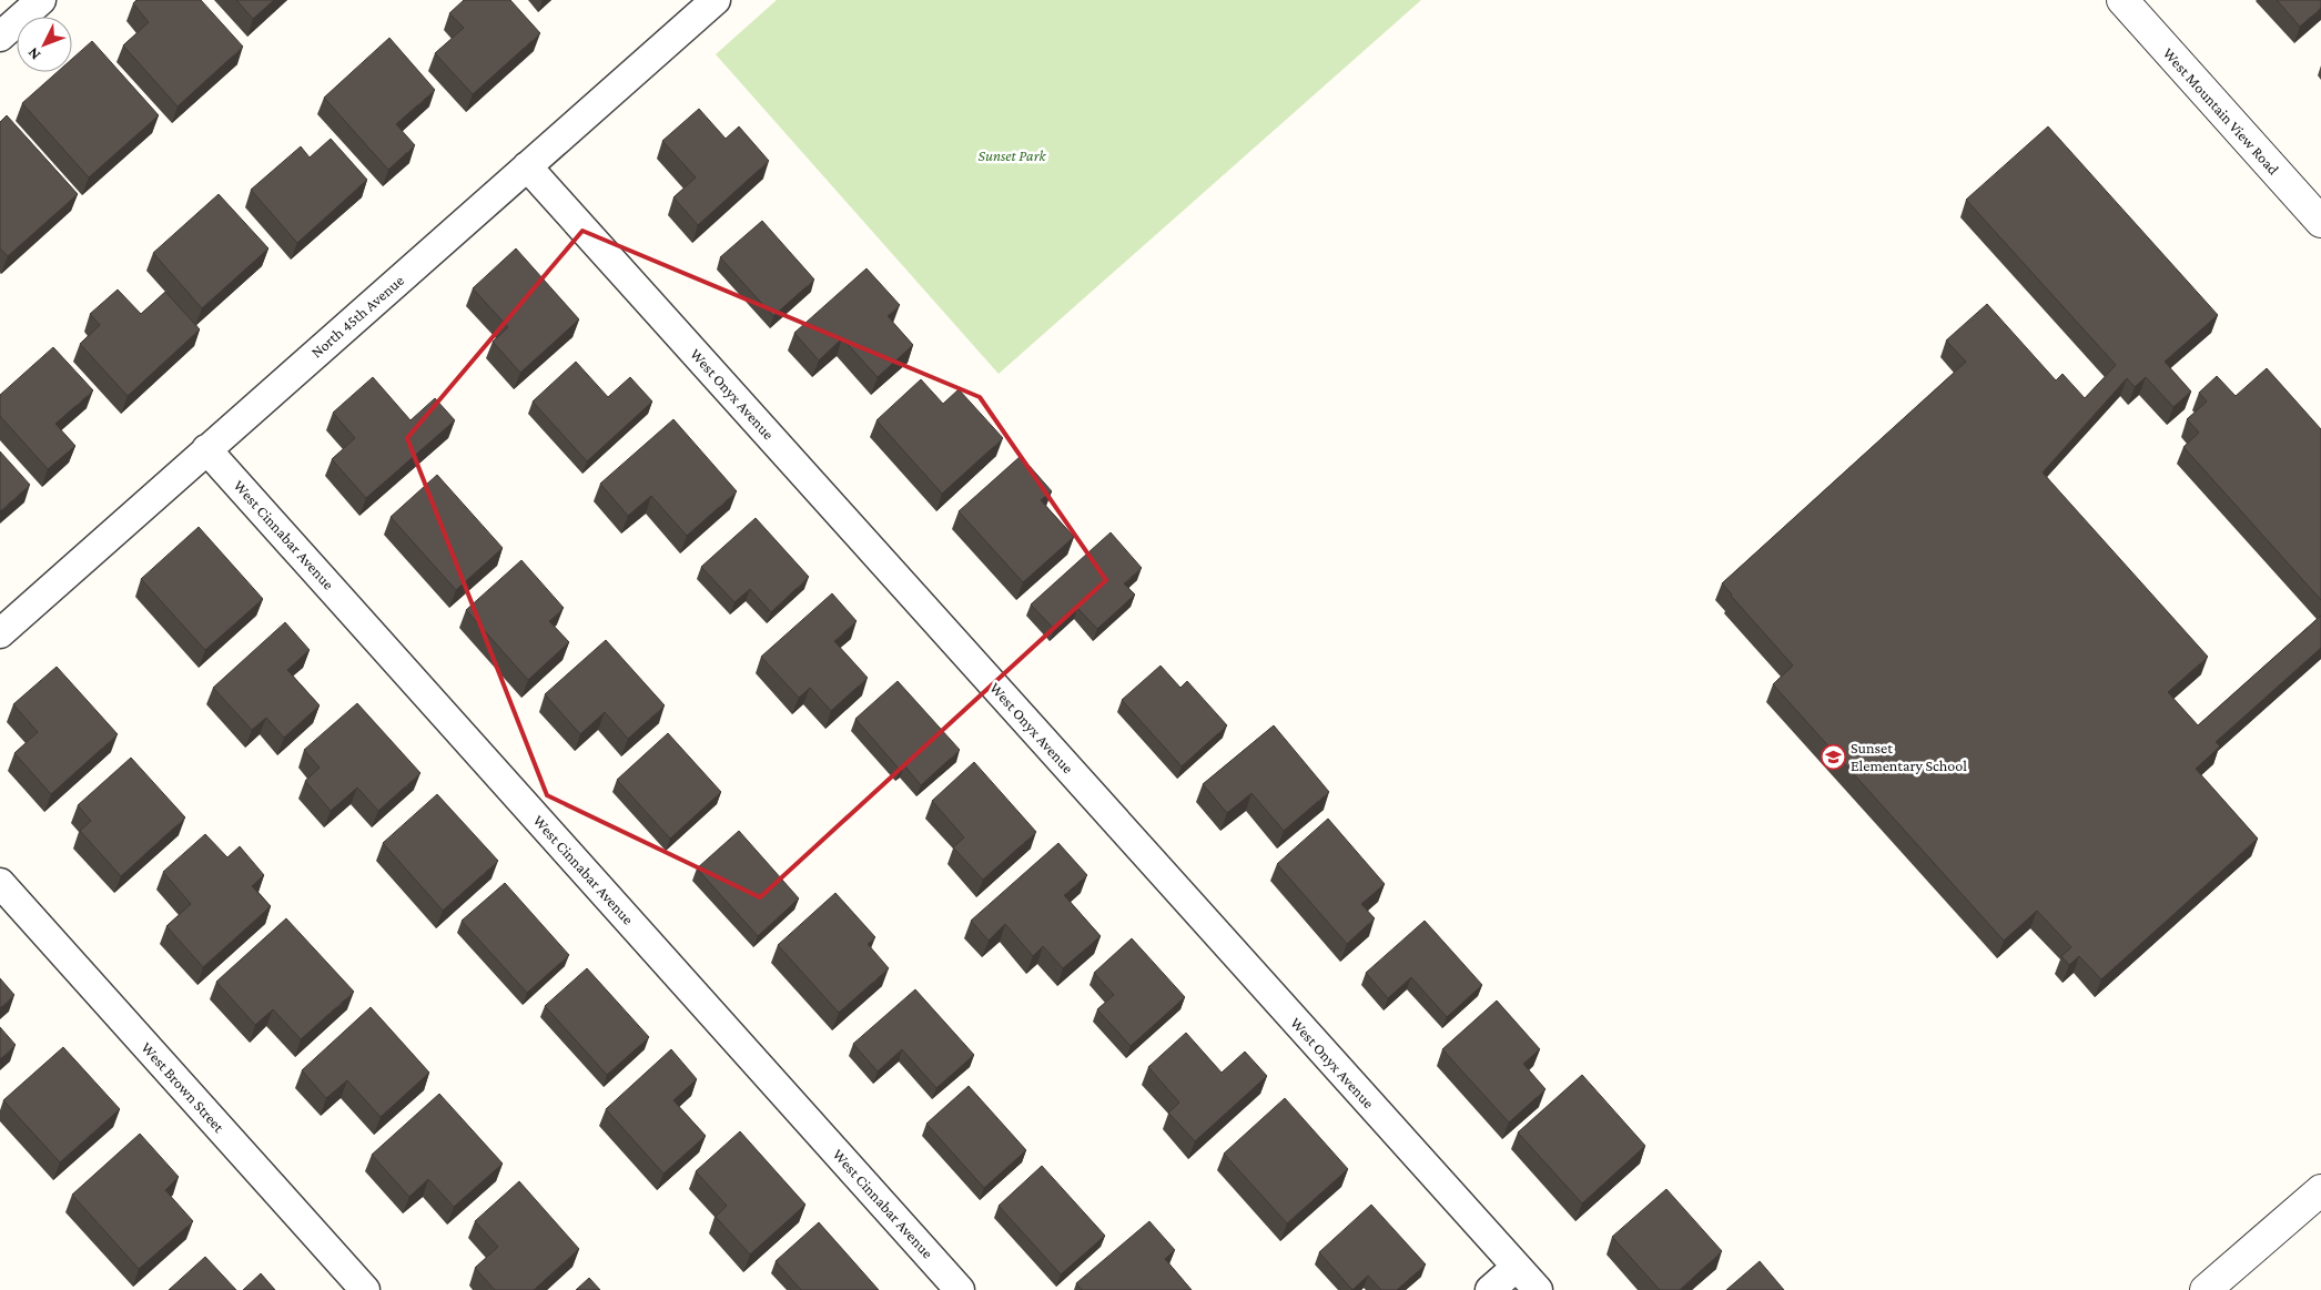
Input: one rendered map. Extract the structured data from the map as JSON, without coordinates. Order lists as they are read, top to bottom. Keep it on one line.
{"streets":{"street":["West Mountain View Road","North 45th Avenue","West Onyx Avenue","West Cinnabar Avenue","West Brown Street"]},"crossings":[["North 45th Avenue","West Onyx Avenue"],["North 45th Avenue","West Cinnabar Avenue"]],"parks":["Sunset Park"],"places":{"school or university":["Sunset Elementary School"]},"north":"bottom left"}
